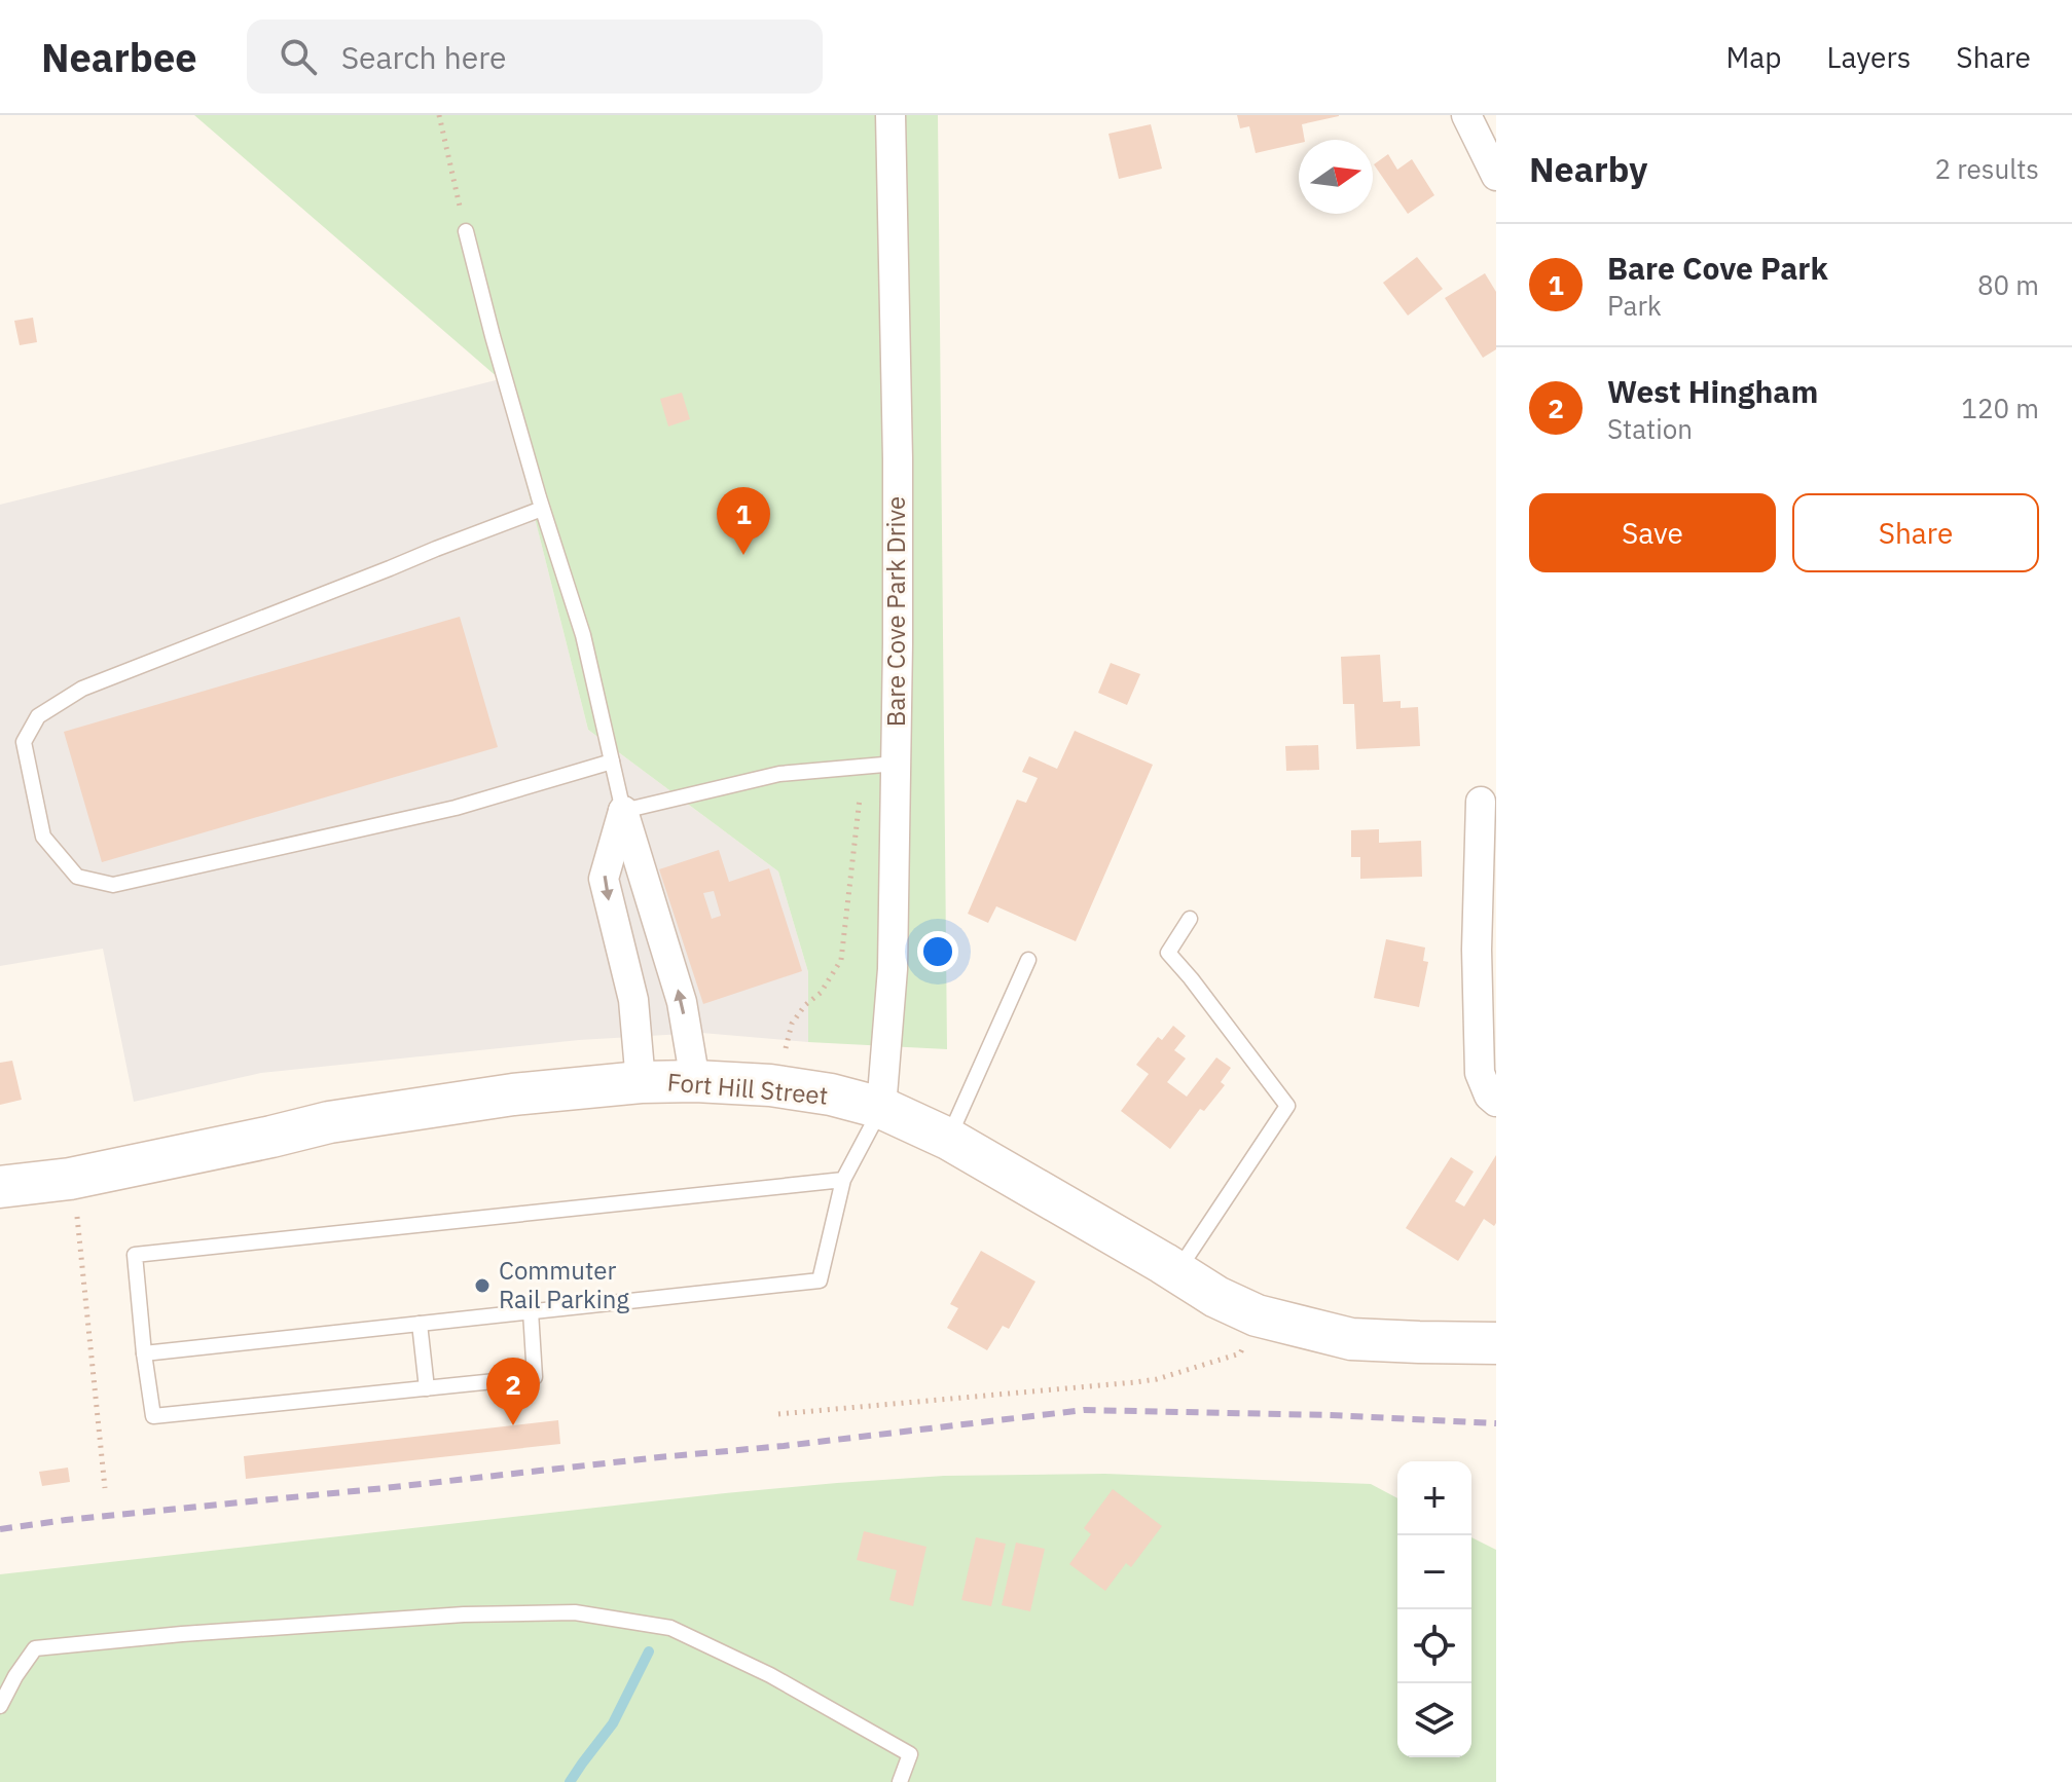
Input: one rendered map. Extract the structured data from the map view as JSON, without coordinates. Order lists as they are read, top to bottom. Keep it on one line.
{"streets":{"main road":["Fort Hill Street"],"street":["Bare Cove Park Drive"]},"crossings":[["Bare Cove Park Drive","Fort Hill Street"]],"places":["Commuter Rail Parking"],"north":"right","page":{"header":"Nearbee","search":"Search here","nav":["Map","Layers","Share"],"heading":["Nearby","2 results"],"list":[{"mark":"1","name":"Bare Cove Park","note":"Park","value":"80 m"},{"mark":"2","name":"West Hingham","note":"Station","value":"120 m"}],"buttons":["Save","Share"],"pins":["1","2"],"map_buttons":["+","−"]}}
